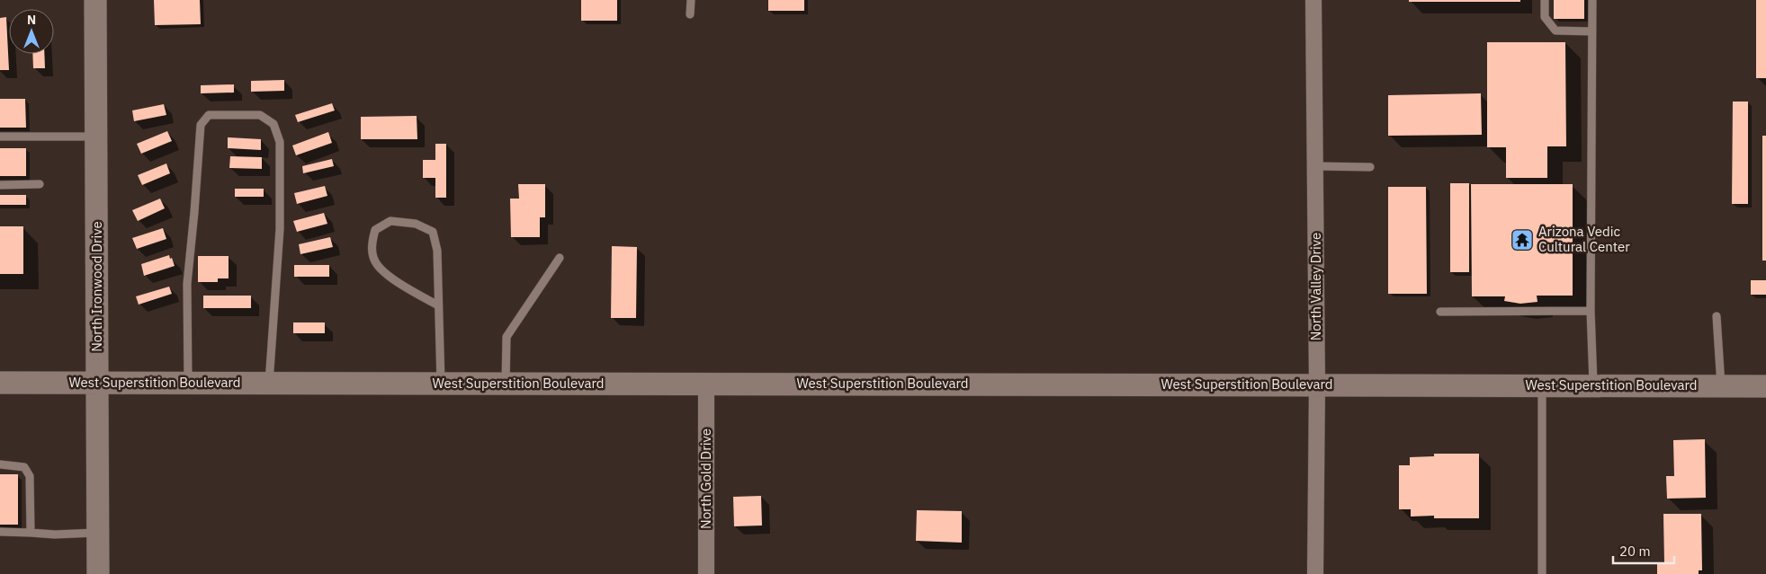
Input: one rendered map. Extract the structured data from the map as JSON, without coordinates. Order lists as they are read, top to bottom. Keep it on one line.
{"streets":{"main road":["North Ironwood Drive","West Superstition Boulevard"],"street":["North Valley Drive","North Gold Drive"]},"crossings":[["North Ironwood Drive","West Superstition Boulevard"],["North Valley Drive","West Superstition Boulevard"],["West Superstition Boulevard","North Gold Drive"]],"places":{"temple":["Arizona Vedic Cultural Center"]},"scale_bar":"20 m","north":"top"}
